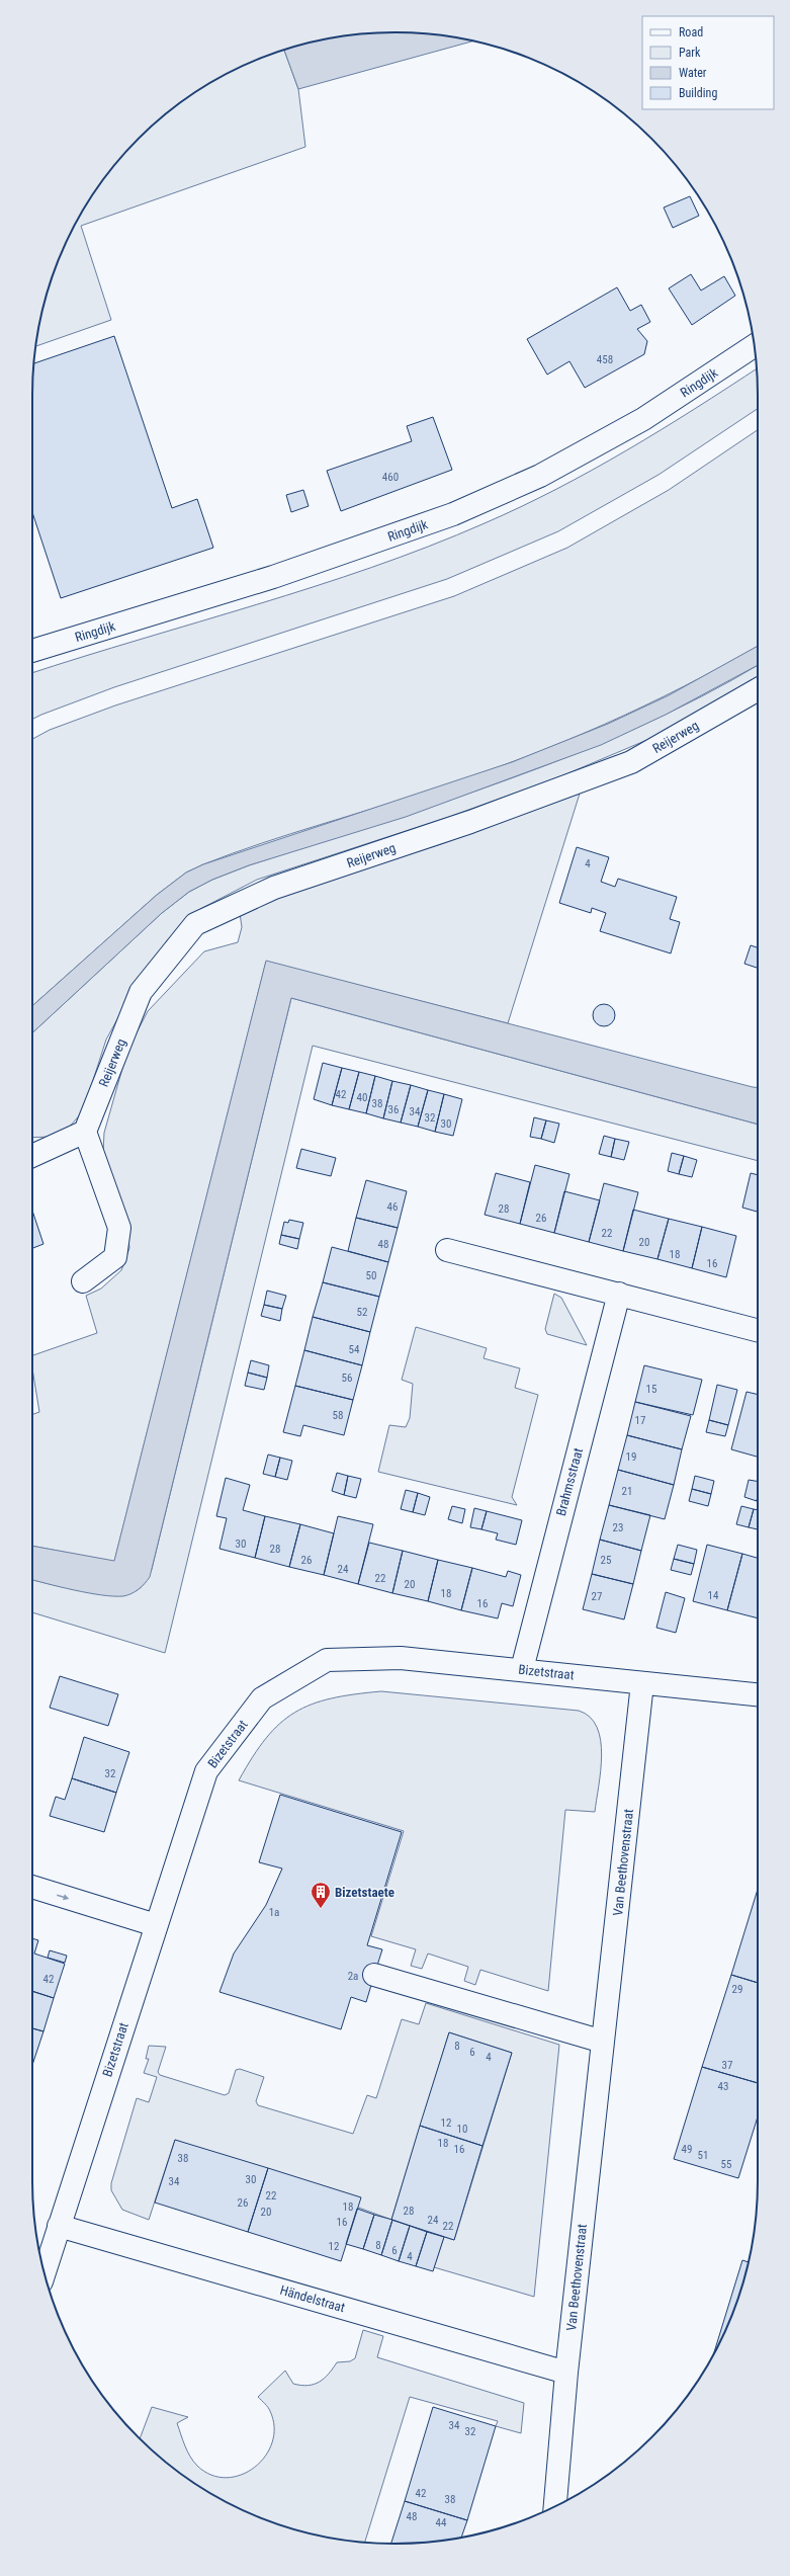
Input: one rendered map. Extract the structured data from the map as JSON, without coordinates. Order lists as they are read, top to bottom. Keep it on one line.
{"streets":{"street":["Ringdijk","Reijerweg","Brahmsstraat","Bizetstraat","Van Beethovenstraat","Händelstraat"]},"crossings":[["Brahmsstraat","Bizetstraat"],["Bizetstraat","Van Beethovenstraat"],["Bizetstraat","Händelstraat"],["Van Beethovenstraat","Händelstraat"]],"places":{"building":["Bizetstaete"]},"house_numbers":["458","460","4","42","40","38","36","34","32","30","46","28","26","22","20","48","18","16","50","52","54","56","15","58","17","19","21","23","30","28","26","25","24","22","20","18","14","27","16","32","1a","2a","42","29","8","6","4","37","43","12","10","18","16","49","51","38","55","30","34","22","26","18","28","20","24","16","22","8","12","6","4","34","32","42","38","48","44"],"legend":["Road","Park","Water","Building"]}
